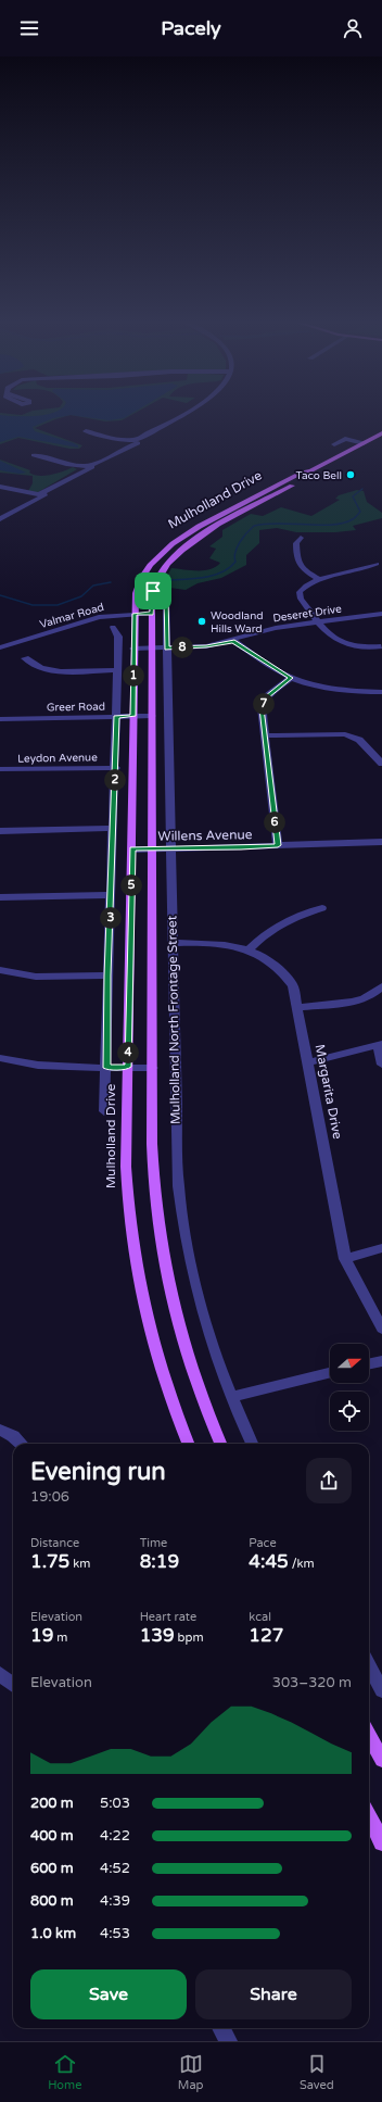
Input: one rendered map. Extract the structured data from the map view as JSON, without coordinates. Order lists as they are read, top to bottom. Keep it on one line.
{"streets":{"main road":["Mulholland Drive"],"street":["Deseret Drive","Valmar Road","Greer Road","Leydon Avenue","Willens Avenue","Mulholland North Frontage Street","Margarita Drive"]},"crossings":[["Mulholland Drive","Deseret Drive"],["Mulholland Drive","Valmar Road"],["Mulholland Drive","Greer Road"],["Mulholland Drive","Willens Avenue"],["Mulholland Drive","Mulholland North Frontage Street"],["Deseret Drive","Mulholland North Frontage Street"],["Willens Avenue","Mulholland North Frontage Street"],["Mulholland North Frontage Street","Margarita Drive"]],"places":["Taco Bell","Woodland Hills Ward"],"north":"right","page":{"header":"Pacely","pins":["8","1","7","2","6","5","3","4"],"heading":["Evening run","19:06"],"stats":[["Distance","1.75 km"],["Time","8:19"],["Pace","4:45 /km"],["Elevation","19 m"],["Heart rate","139 bpm"],["kcal","127"]],"chart":["Elevation","303–320 m"],"list":[{"name":"200 m","note":"5:03"},{"name":"400 m","note":"4:22"},{"name":"600 m","note":"4:52"},{"name":"800 m","note":"4:39"},{"name":"1.0 km","note":"4:53"}],"buttons":["Save","Share"],"tabs":["Home","Map","Saved"]}}
